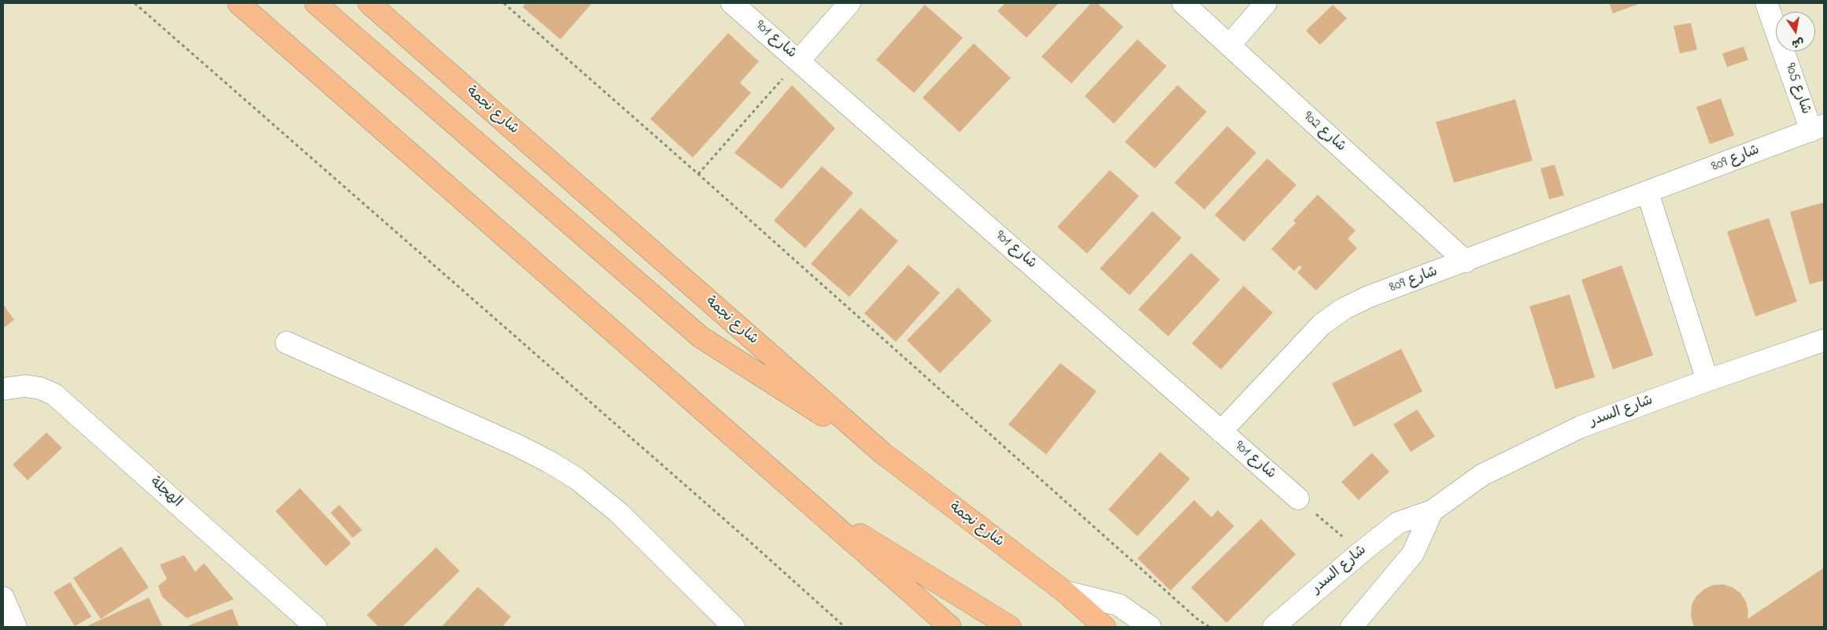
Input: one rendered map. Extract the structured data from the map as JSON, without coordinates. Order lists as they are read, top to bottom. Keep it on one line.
{"streets":{"main road":["شارع نجمة"],"street":["شارع 901","شارع 905","شارع 902","شارع 809","شارع السدر","الهجلة"]},"crossings":[["شارع 901","شارع 809"],["شارع 905","شارع 809"],["شارع 902","شارع 809"]],"north":"bottom"}
